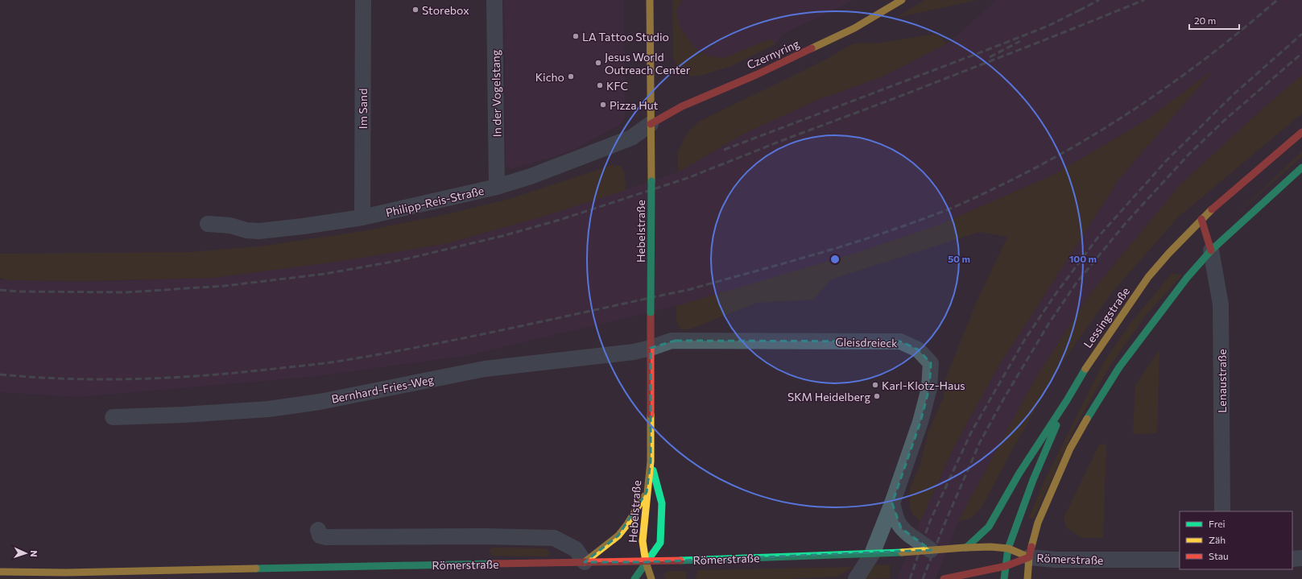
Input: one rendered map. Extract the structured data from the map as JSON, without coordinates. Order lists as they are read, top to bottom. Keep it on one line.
{"streets":{"main road":["Czernyring","Hebelstraße","Lessingstraße","Römerstraße"],"street":["In der Vogelstang","Im Sand","Philipp-Reis-Straße","Gleisdreieck","Lenaustraße","Bernhard-Fries-Weg"]},"crossings":[["Czernyring","Philipp-Reis-Straße"],["Czernyring","Hebelstraße"],["In der Vogelstang","Philipp-Reis-Straße"],["Im Sand","Philipp-Reis-Straße"],["Philipp-Reis-Straße","Hebelstraße"],["Hebelstraße","Gleisdreieck"],["Hebelstraße","Bernhard-Fries-Weg"],["Hebelstraße","Römerstraße"],["Lessingstraße","Römerstraße"],["Gleisdreieck","Bernhard-Fries-Weg"],["Gleisdreieck","Römerstraße"]],"places":["Storebox","LA Tattoo Studio","Jesus World Outreach Center","Kicho","KFC","Pizza Hut","Karl-Klotz-Haus","SKM Heidelberg"],"legend":["Frei","Zäh","Stau"],"scale_bar":"20 m","north":"right","rings":["50 m","100 m"]}
